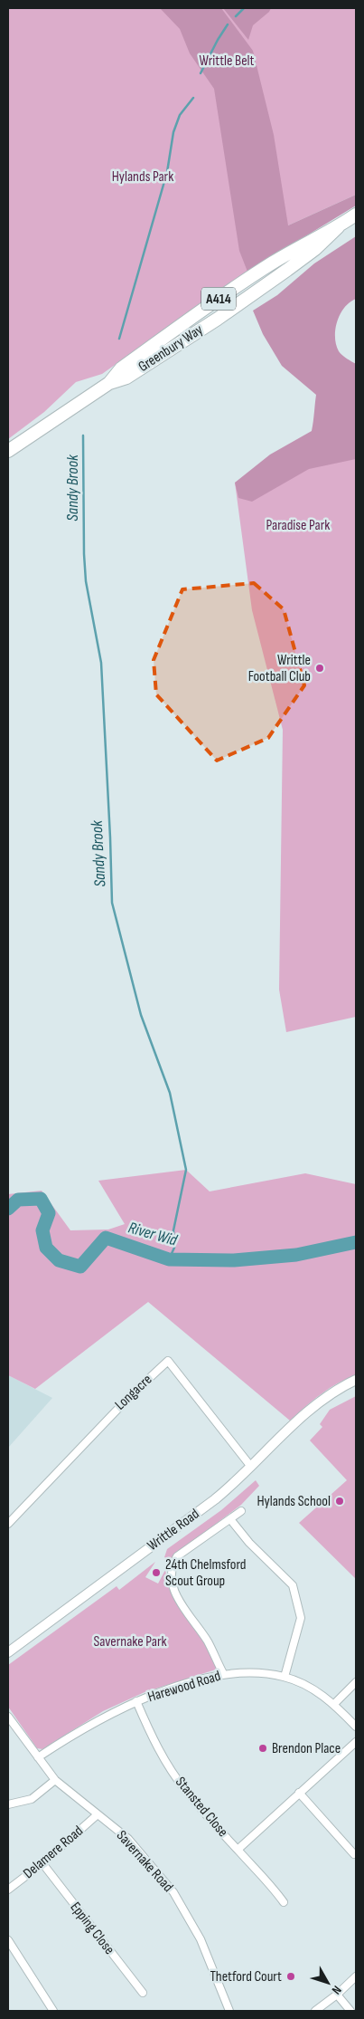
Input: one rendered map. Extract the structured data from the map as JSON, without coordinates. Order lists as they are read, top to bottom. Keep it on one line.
{"streets":{"highway":["A414","Greenbury Way"],"street":["Longacre","Writtle Road","Harewood Road","Stansted Close","Delamere Road","Savernake Road","Epping Close"]},"crossings":[["Longacre","Writtle Road"],["Harewood Road","Stansted Close"],["Harewood Road","Savernake Road"],["Delamere Road","Savernake Road"],["Delamere Road","Epping Close"]],"water":["Sandy Brook","River Wid"],"parks":["Writtle Belt","Hylands Park","Paradise Park","Savernake Park"],"places":["Writtle Football Club","Hylands School","24th Chelmsford Scout Group","Brendon Place","Thetford Court"],"north":"bottom right"}
